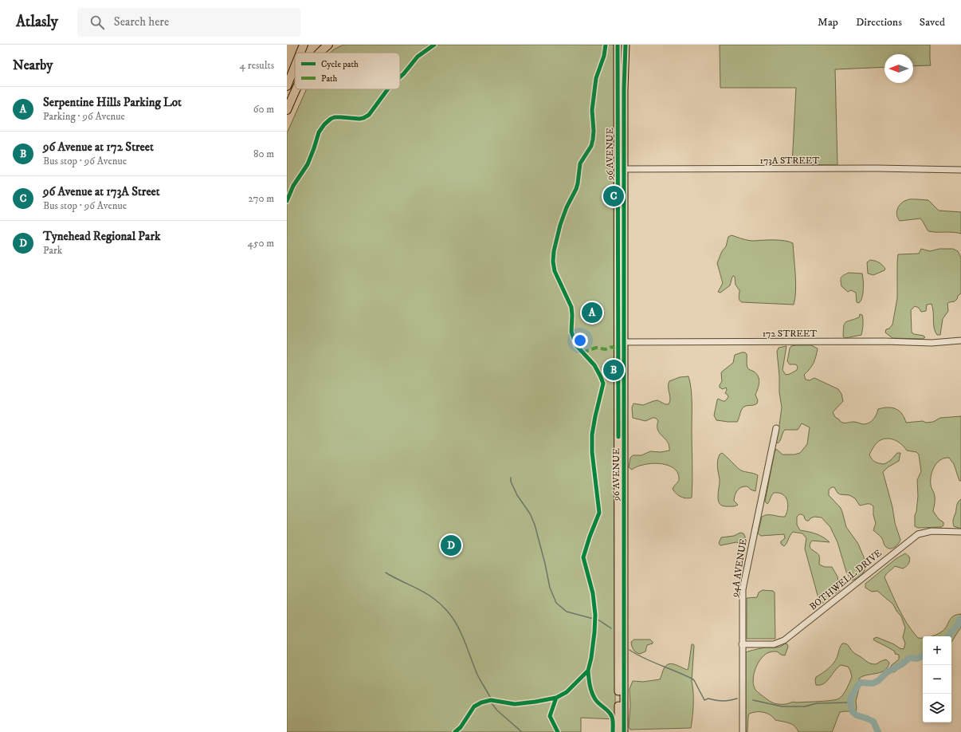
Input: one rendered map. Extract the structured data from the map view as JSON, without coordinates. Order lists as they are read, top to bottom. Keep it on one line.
{"streets":{"main road":["96 AVENUE"],"street":["173A STREET","172 STREET","94A AVENUE","BOTHWELL DRIVE"]},"crossings":[["96 AVENUE","173A STREET"],["96 AVENUE","172 STREET"],["94A AVENUE","BOTHWELL DRIVE"]],"legend":["Cycle path","Path"],"north":"left","page":{"header":"Atlasly","search":"Search here","nav":["Map","Directions","Saved"],"heading":["Nearby","4 results"],"list":[{"mark":"A","name":"Serpentine Hills Parking Lot","note":"Parking · 96 Avenue","value":"60 m"},{"mark":"B","name":"96 Avenue at 172 Street","note":"Bus stop · 96 Avenue","value":"80 m"},{"mark":"C","name":"96 Avenue at 173A Street","note":"Bus stop · 96 Avenue","value":"270 m"},{"mark":"D","name":"Tynehead Regional Park","note":"Park","value":"450 m"}],"pins":["C","A","B","D"],"map_buttons":["+","−"]}}
